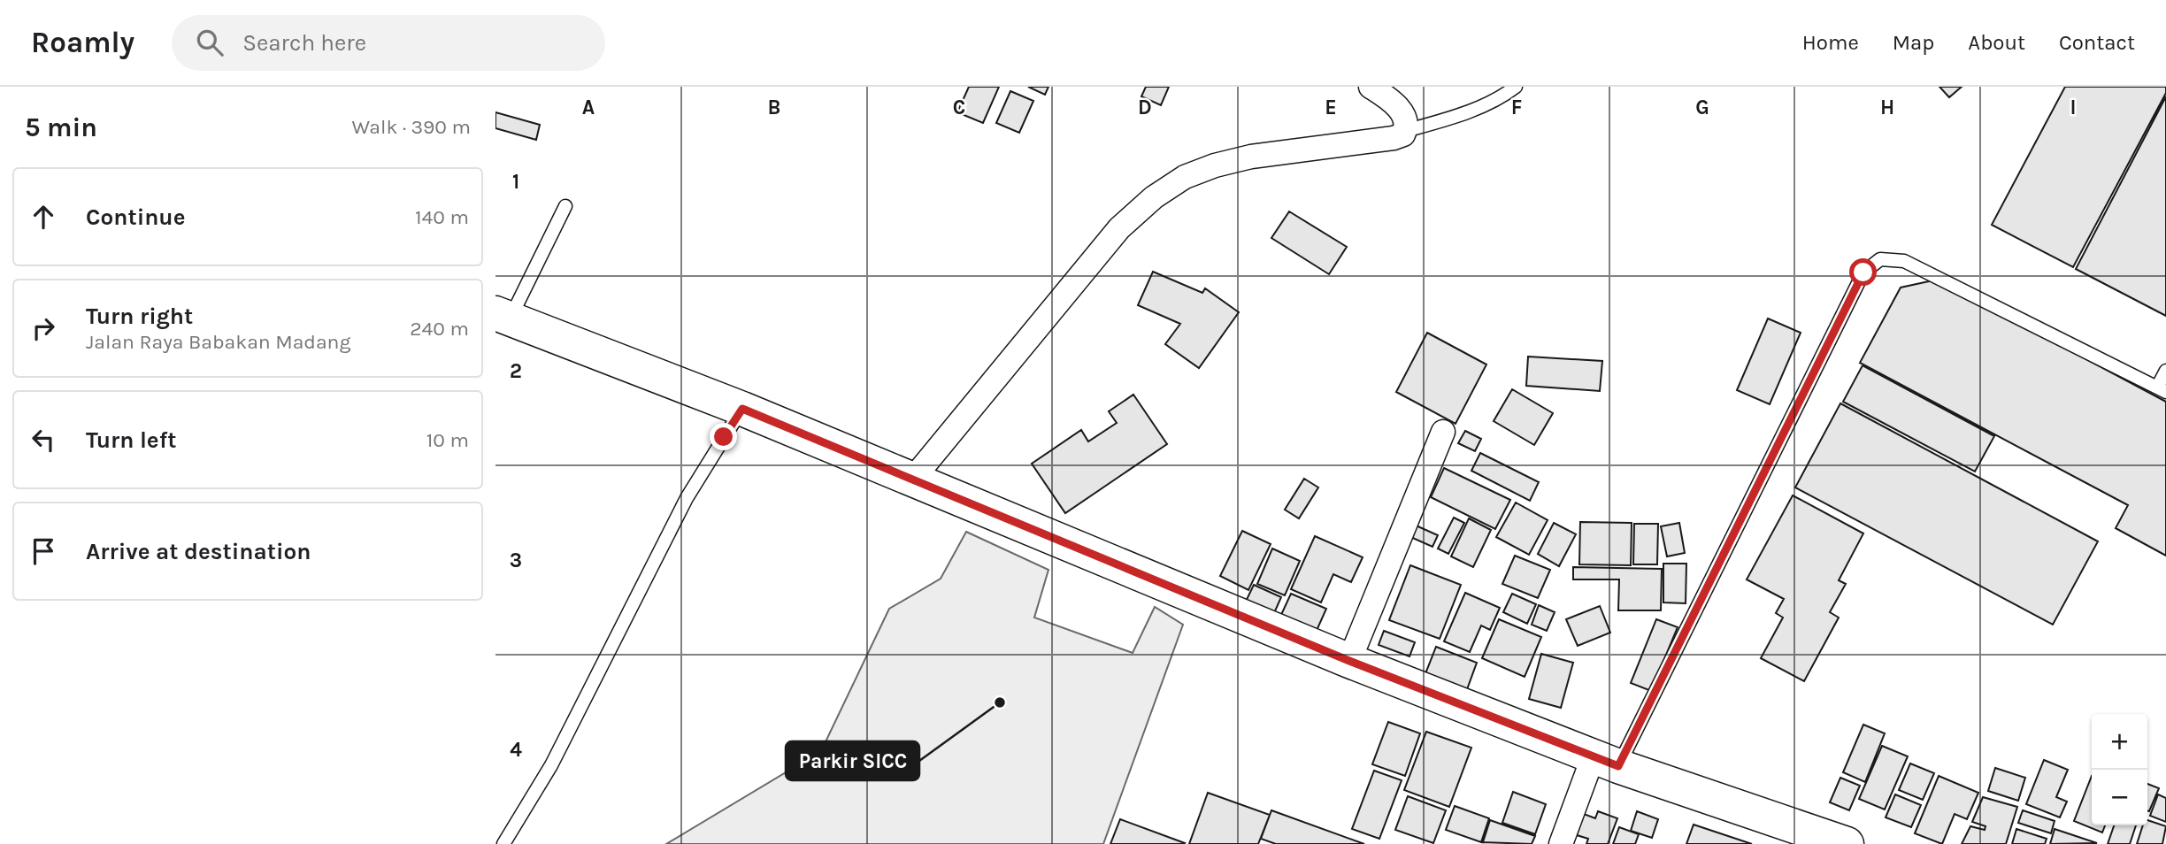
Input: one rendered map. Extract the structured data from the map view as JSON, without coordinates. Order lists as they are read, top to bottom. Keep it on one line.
{"places":["Parkir SICC"],"page":{"header":"Roamly","search":"Search here","nav":["Home","Map","About","Contact"],"heading":["5 min","Walk · 390 m"],"list":[["Continue","140 m"],["Turn right","Jalan Raya Babakan Madang","240 m"],["Turn left","10 m"],"Arrive at destination"],"map_buttons":["+","−"]},"grid":{"columns":["A","B","C","D","E","F","G","H","I"],"rows":["1","2","3","4"]}}
